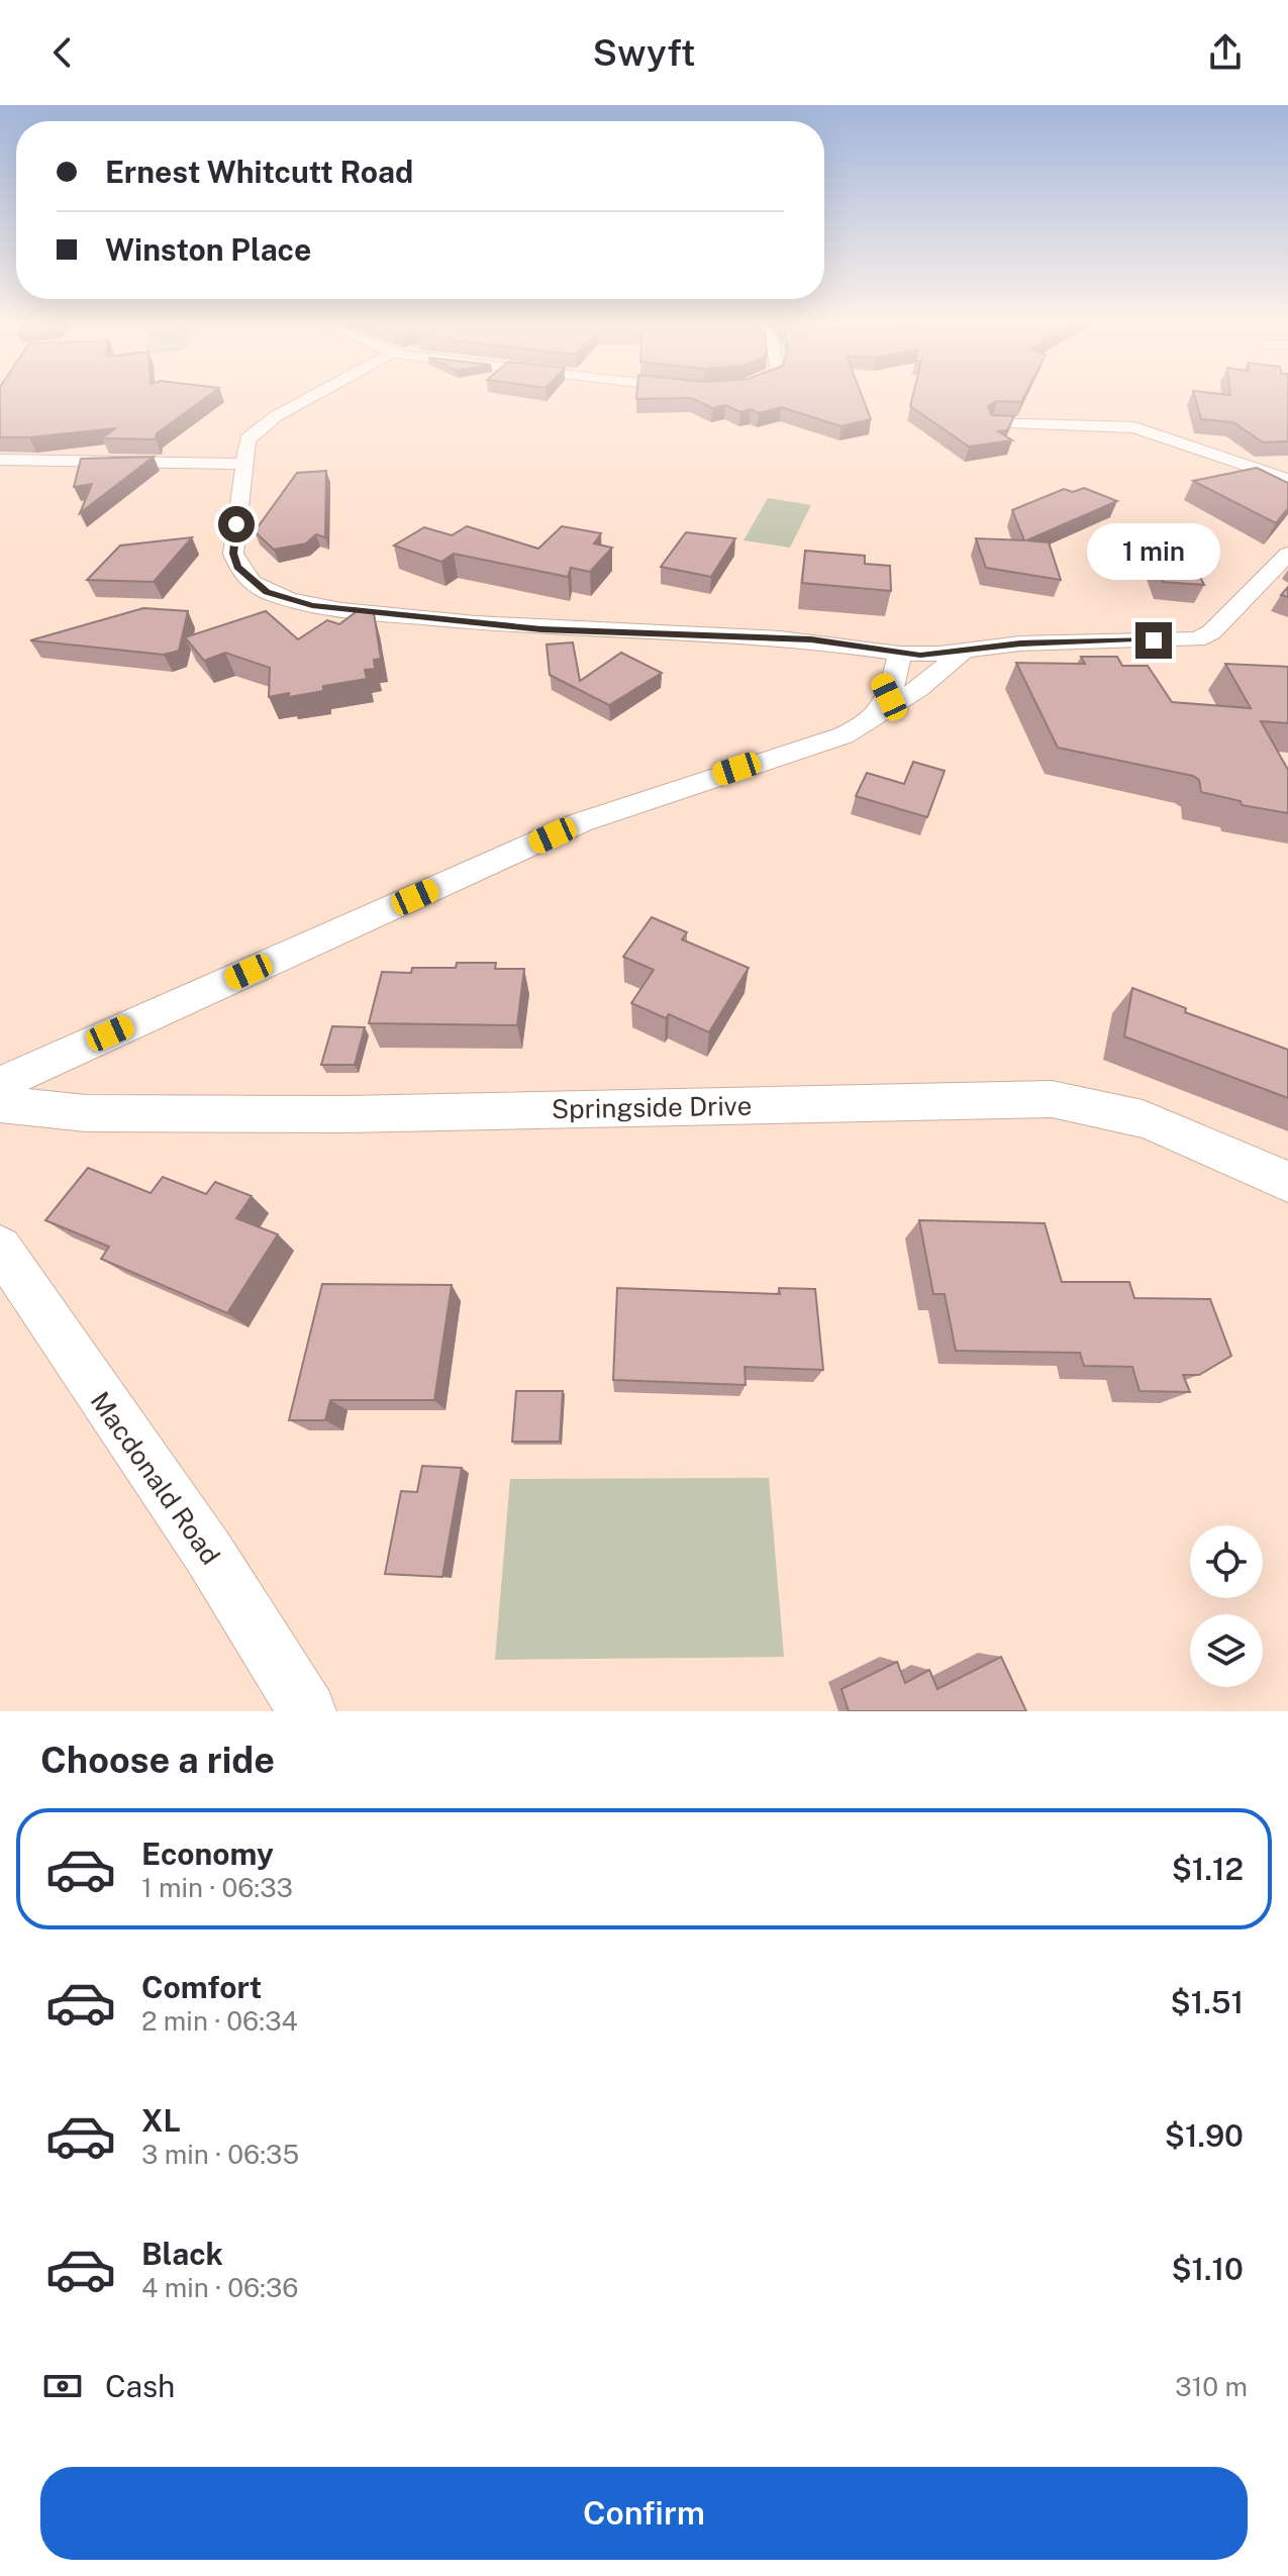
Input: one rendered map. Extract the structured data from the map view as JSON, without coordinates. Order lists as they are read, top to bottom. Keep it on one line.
{"streets":{"street":["Springside Drive","Macdonald Road"]},"page":{"header":"Swyft","banner":["Ernest Whitcutt Road","Winston Place"],"bubble":"1 min","heading":"Choose a ride","list":[{"name":"Economy","note":"1 min · 06:33","value":"$1.12"},{"name":"Comfort","note":"2 min · 06:34","value":"$1.51"},{"name":"XL","note":"3 min · 06:35","value":"$1.90"},{"name":"Black","note":"4 min · 06:36","value":"$1.10"}],"pay":["Cash","310 m"],"buttons":"Confirm"}}
